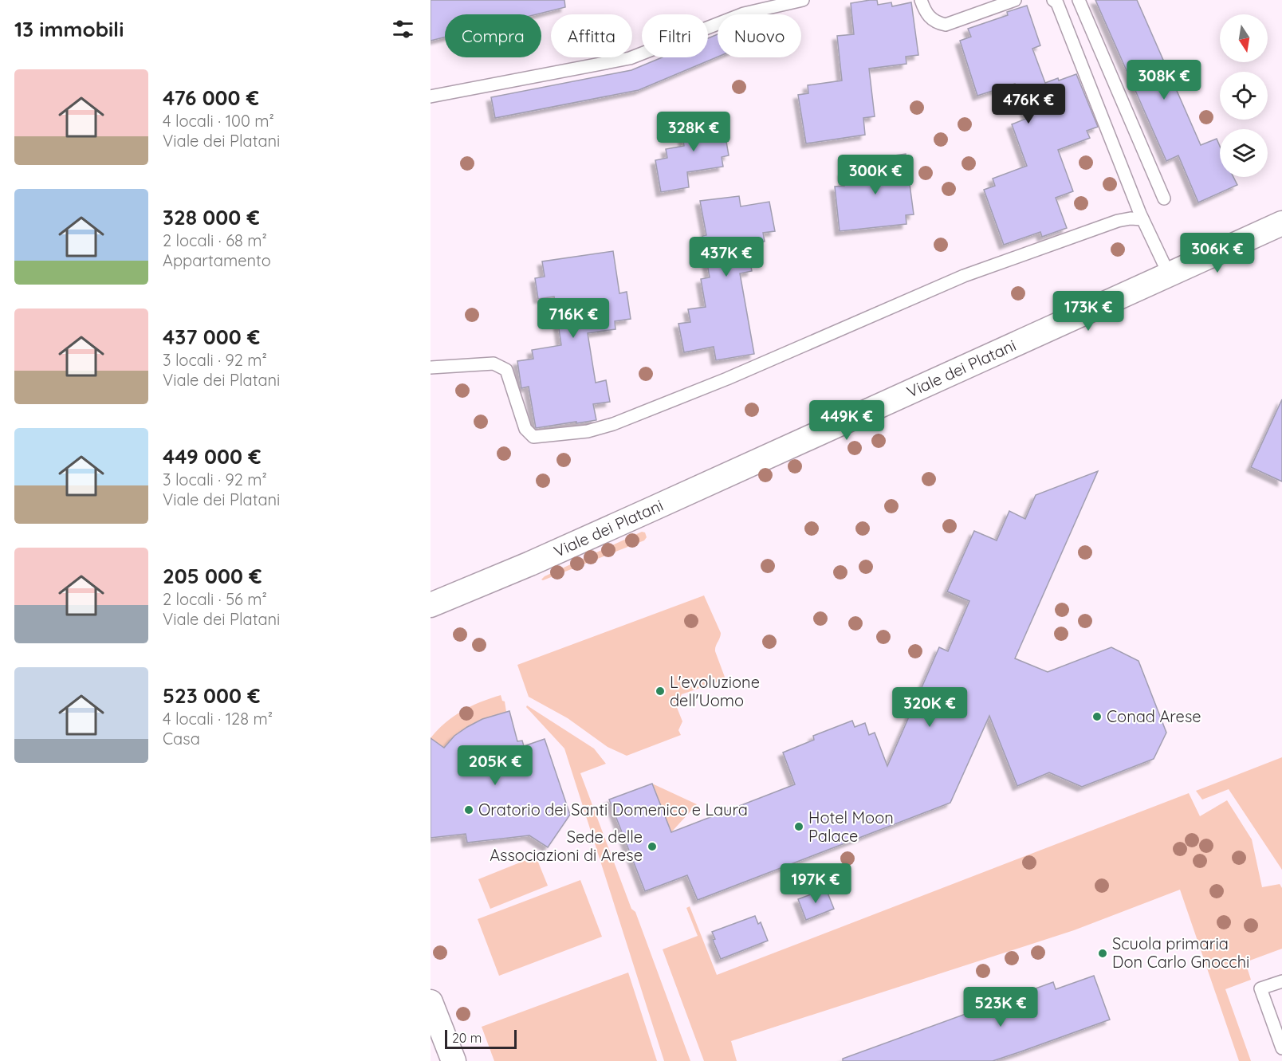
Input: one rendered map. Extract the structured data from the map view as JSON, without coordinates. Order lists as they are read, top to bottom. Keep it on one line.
{"streets":{"street":["Viale dei Platani"]},"places":["L'evoluzione dell'Uomo","Conad Arese","Oratorio dei Santi Domenico e Laura","Hotel Moon Palace","Sede delle Associazioni di Arese","Scuola primaria Don Carlo Gnocchi"],"scale_bar":"20 m","north":"bottom","page":{"heading":"13 immobili","chip":["Compra","Affitta","Filtri","Nuovo"],"list":[{"name":"476 000 €","note":"4 locali · 100 m² · Viale dei Platani"},{"name":"328 000 €","note":"2 locali · 68 m² · Appartamento"},{"name":"437 000 €","note":"3 locali · 92 m² · Viale dei Platani"},{"name":"449 000 €","note":"3 locali · 92 m² · Viale dei Platani"},{"name":"205 000 €","note":"2 locali · 56 m² · Viale dei Platani"},{"name":"523 000 €","note":"4 locali · 128 m² · Casa"}],"price":["308K €","476K €","328K €","300K €","306K €","437K €","173K €","716K €","449K €","320K €","205K €","197K €","523K €"],"scale":"20 m"}}
